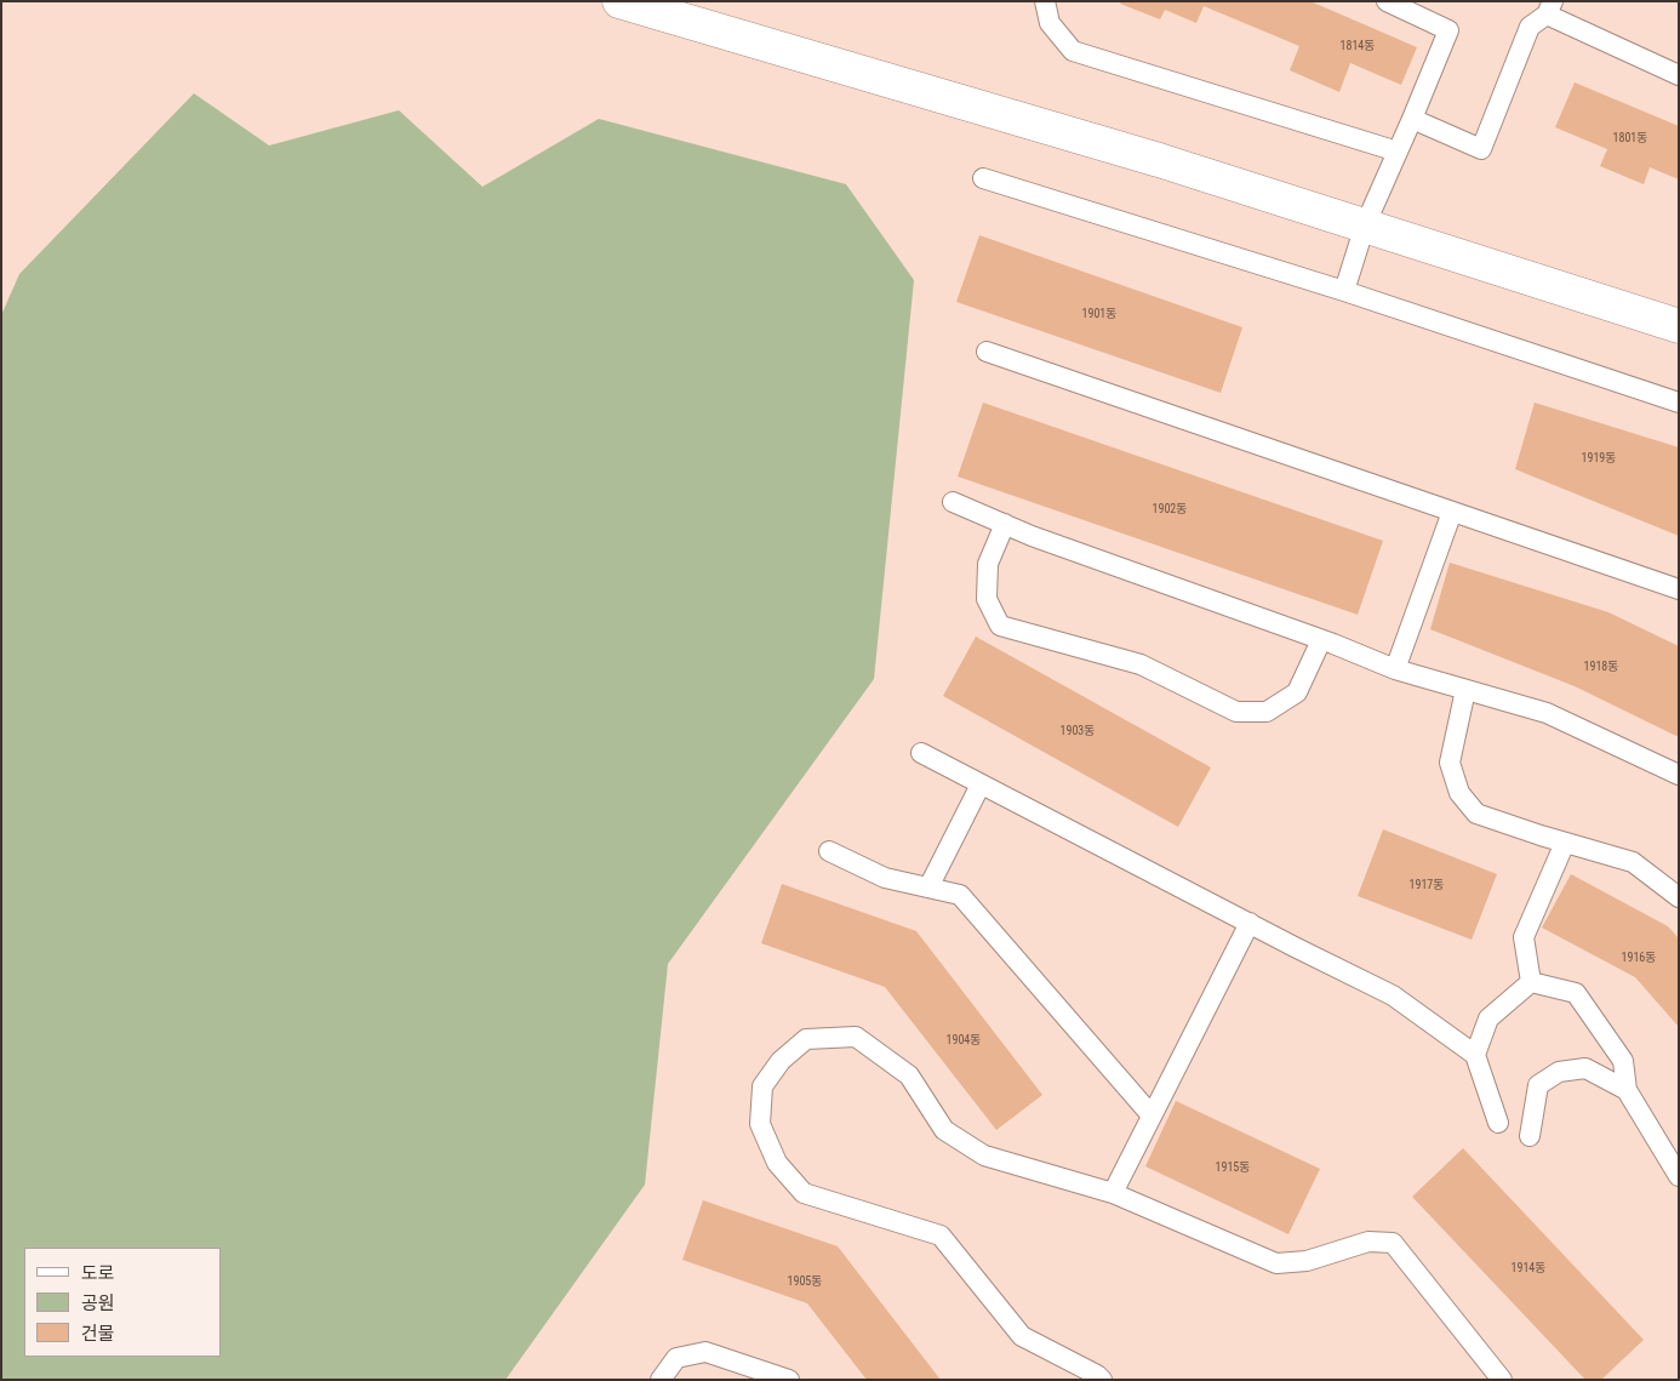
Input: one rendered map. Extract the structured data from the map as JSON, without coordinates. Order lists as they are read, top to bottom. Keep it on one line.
{"house_numbers":["1814동","1801동","1901동","1919동","1902동","1918동","1903동","1917동","1916동","1904동","1915동","1914동","1905동"],"legend":["도로","공원","건물"]}
